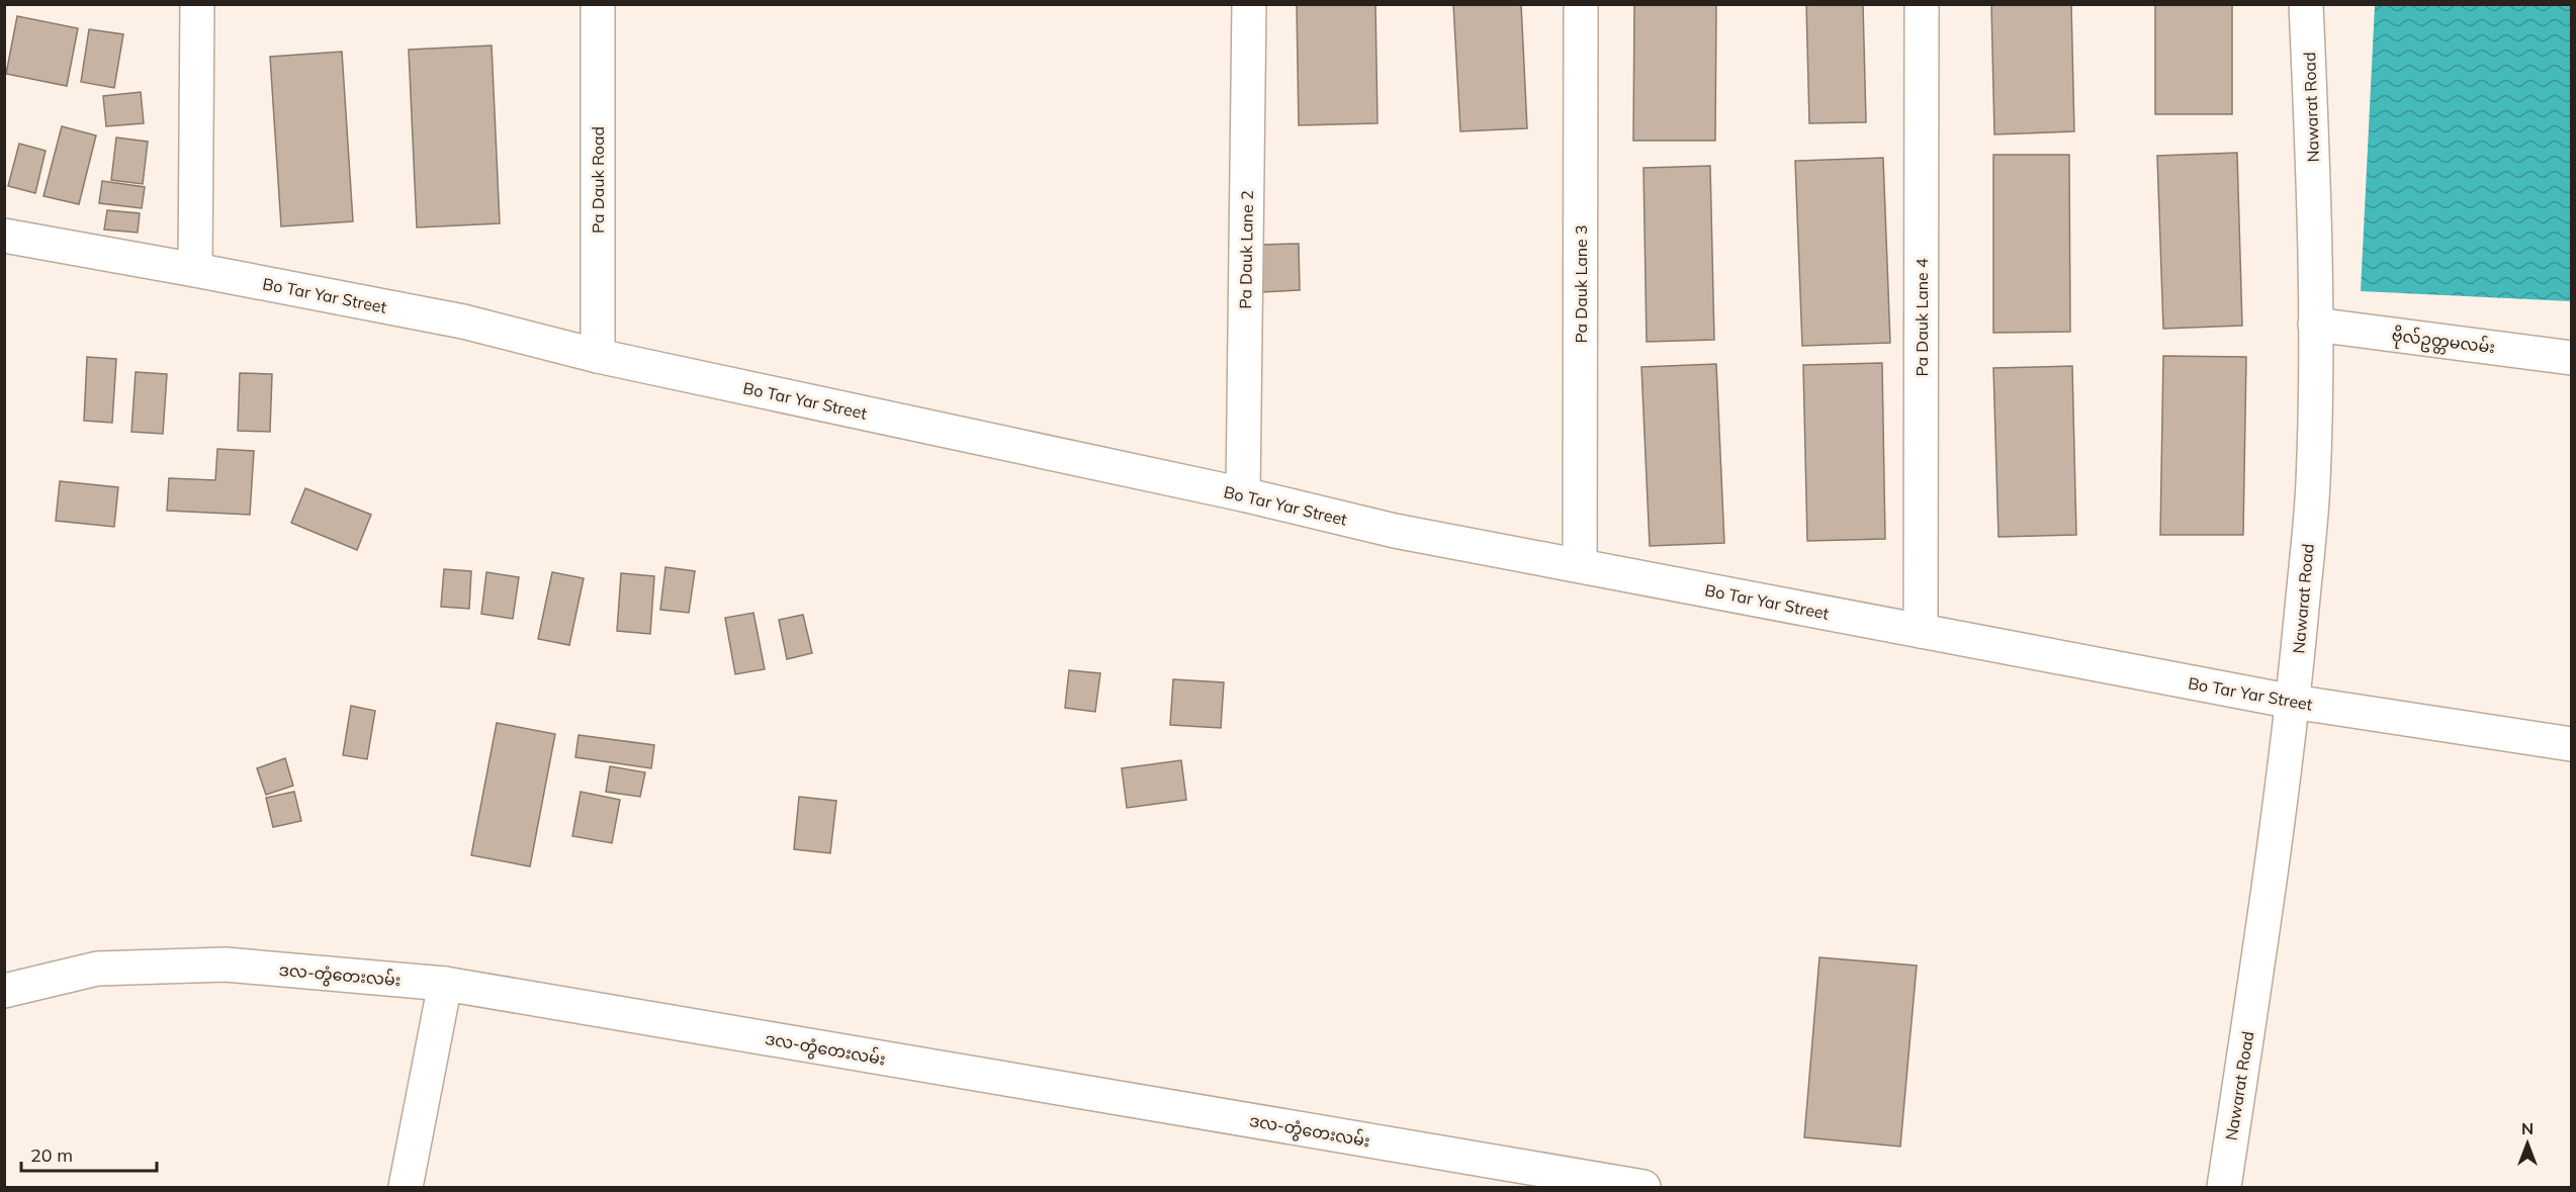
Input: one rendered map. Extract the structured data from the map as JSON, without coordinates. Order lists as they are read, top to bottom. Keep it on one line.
{"streets":{"street":["Nawarat Road","Pa Dauk Road","Pa Dauk Lane 2","Pa Dauk Lane 3","Bo Tar Yar Street","Pa Dauk Lane 4","ဗိုလ်ဥတ္တမလမ်း","ဒလ-တွံတေးလမ်း"]},"crossings":[["Nawarat Road","Bo Tar Yar Street"],["Nawarat Road","ဗိုလ်ဥတ္တမလမ်း"],["Pa Dauk Road","Bo Tar Yar Street"],["Pa Dauk Lane 2","Bo Tar Yar Street"],["Pa Dauk Lane 3","Bo Tar Yar Street"],["Bo Tar Yar Street","Pa Dauk Lane 4"]],"scale_bar":"20 m","north":"top"}
